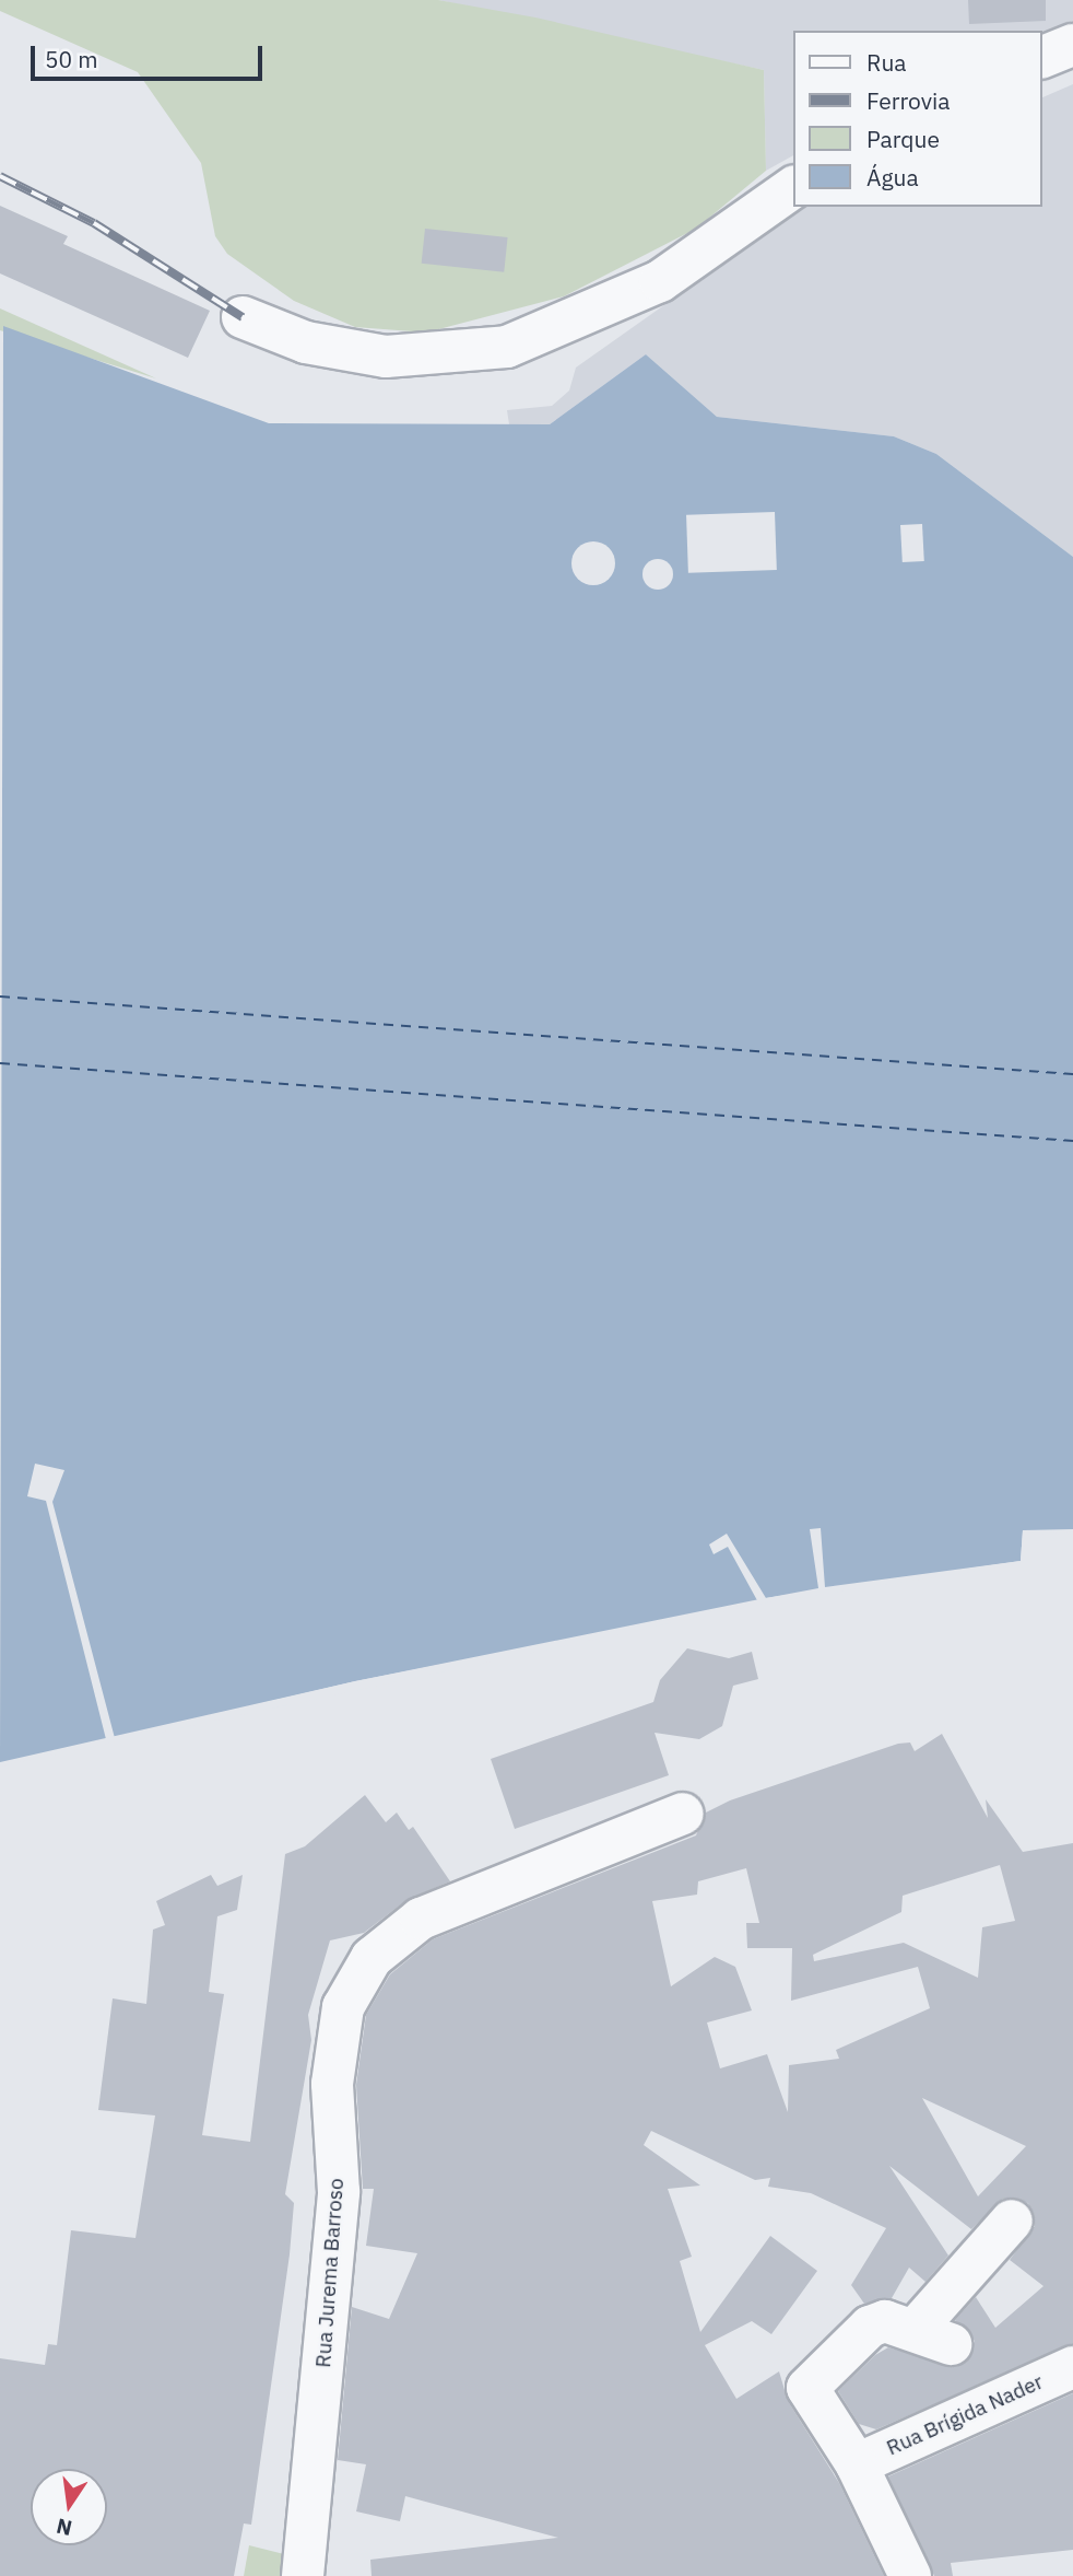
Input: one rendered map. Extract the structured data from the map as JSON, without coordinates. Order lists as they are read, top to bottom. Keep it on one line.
{"streets":{"street":["Rua Jurema Barroso","Rua Brígida Nader"]},"legend":["Rua","Ferrovia","Parque","Água"],"scale_bar":"50 m","north":"bottom"}
